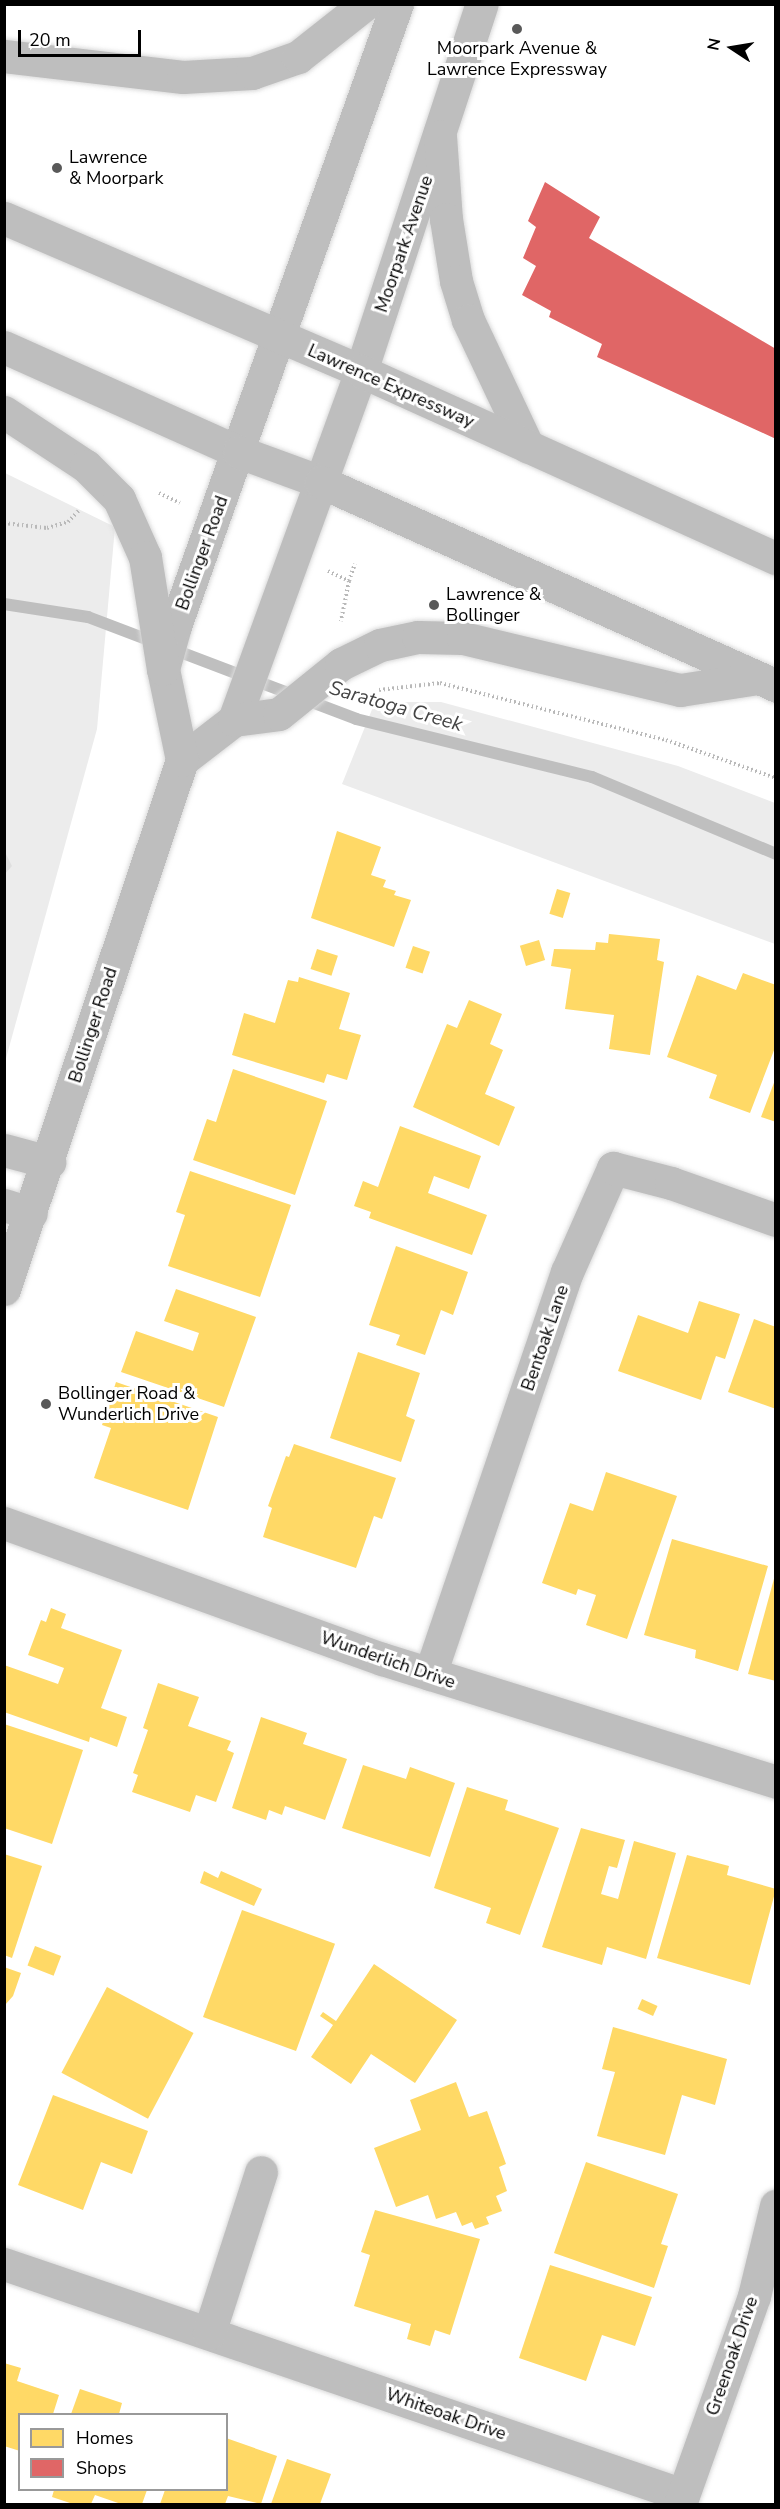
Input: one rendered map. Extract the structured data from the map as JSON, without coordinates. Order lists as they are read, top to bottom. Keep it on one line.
{"streets":{"main road":["Moorpark Avenue","Lawrence Expressway","Bollinger Road","Bentoak Lane","Wunderlich Drive","Greenoak Drive","Whiteoak Drive"]},"crossings":[["Moorpark Avenue","Lawrence Expressway"],["Bentoak Lane","Wunderlich Drive"],["Greenoak Drive","Whiteoak Drive"]],"water":["Saratoga Creek"],"places":["Moorpark Avenue & Lawrence Expressway","Lawrence & Moorpark","Lawrence & Bollinger","Bollinger Road & Wunderlich Drive"],"legend":["Homes","Shops"],"scale_bar":"20 m","north":"left"}
